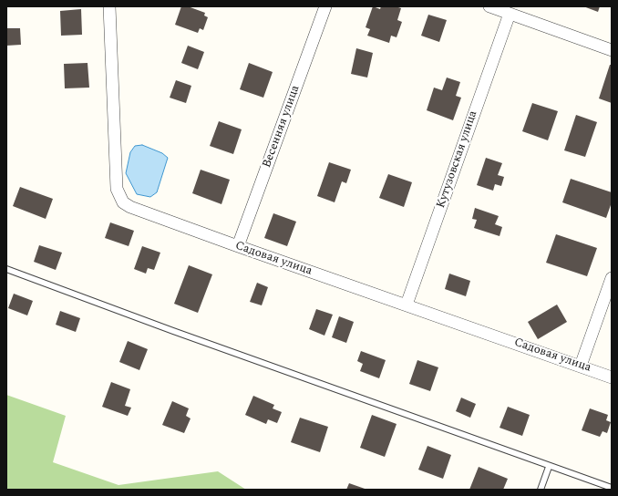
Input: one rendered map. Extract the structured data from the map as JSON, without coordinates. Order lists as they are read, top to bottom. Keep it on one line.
{"streets":{"street":["Весенняя улица","Кутузовская улица","Садовая улица"]},"crossings":[["Весенняя улица","Садовая улица"],["Кутузовская улица","Садовая улица"]]}
